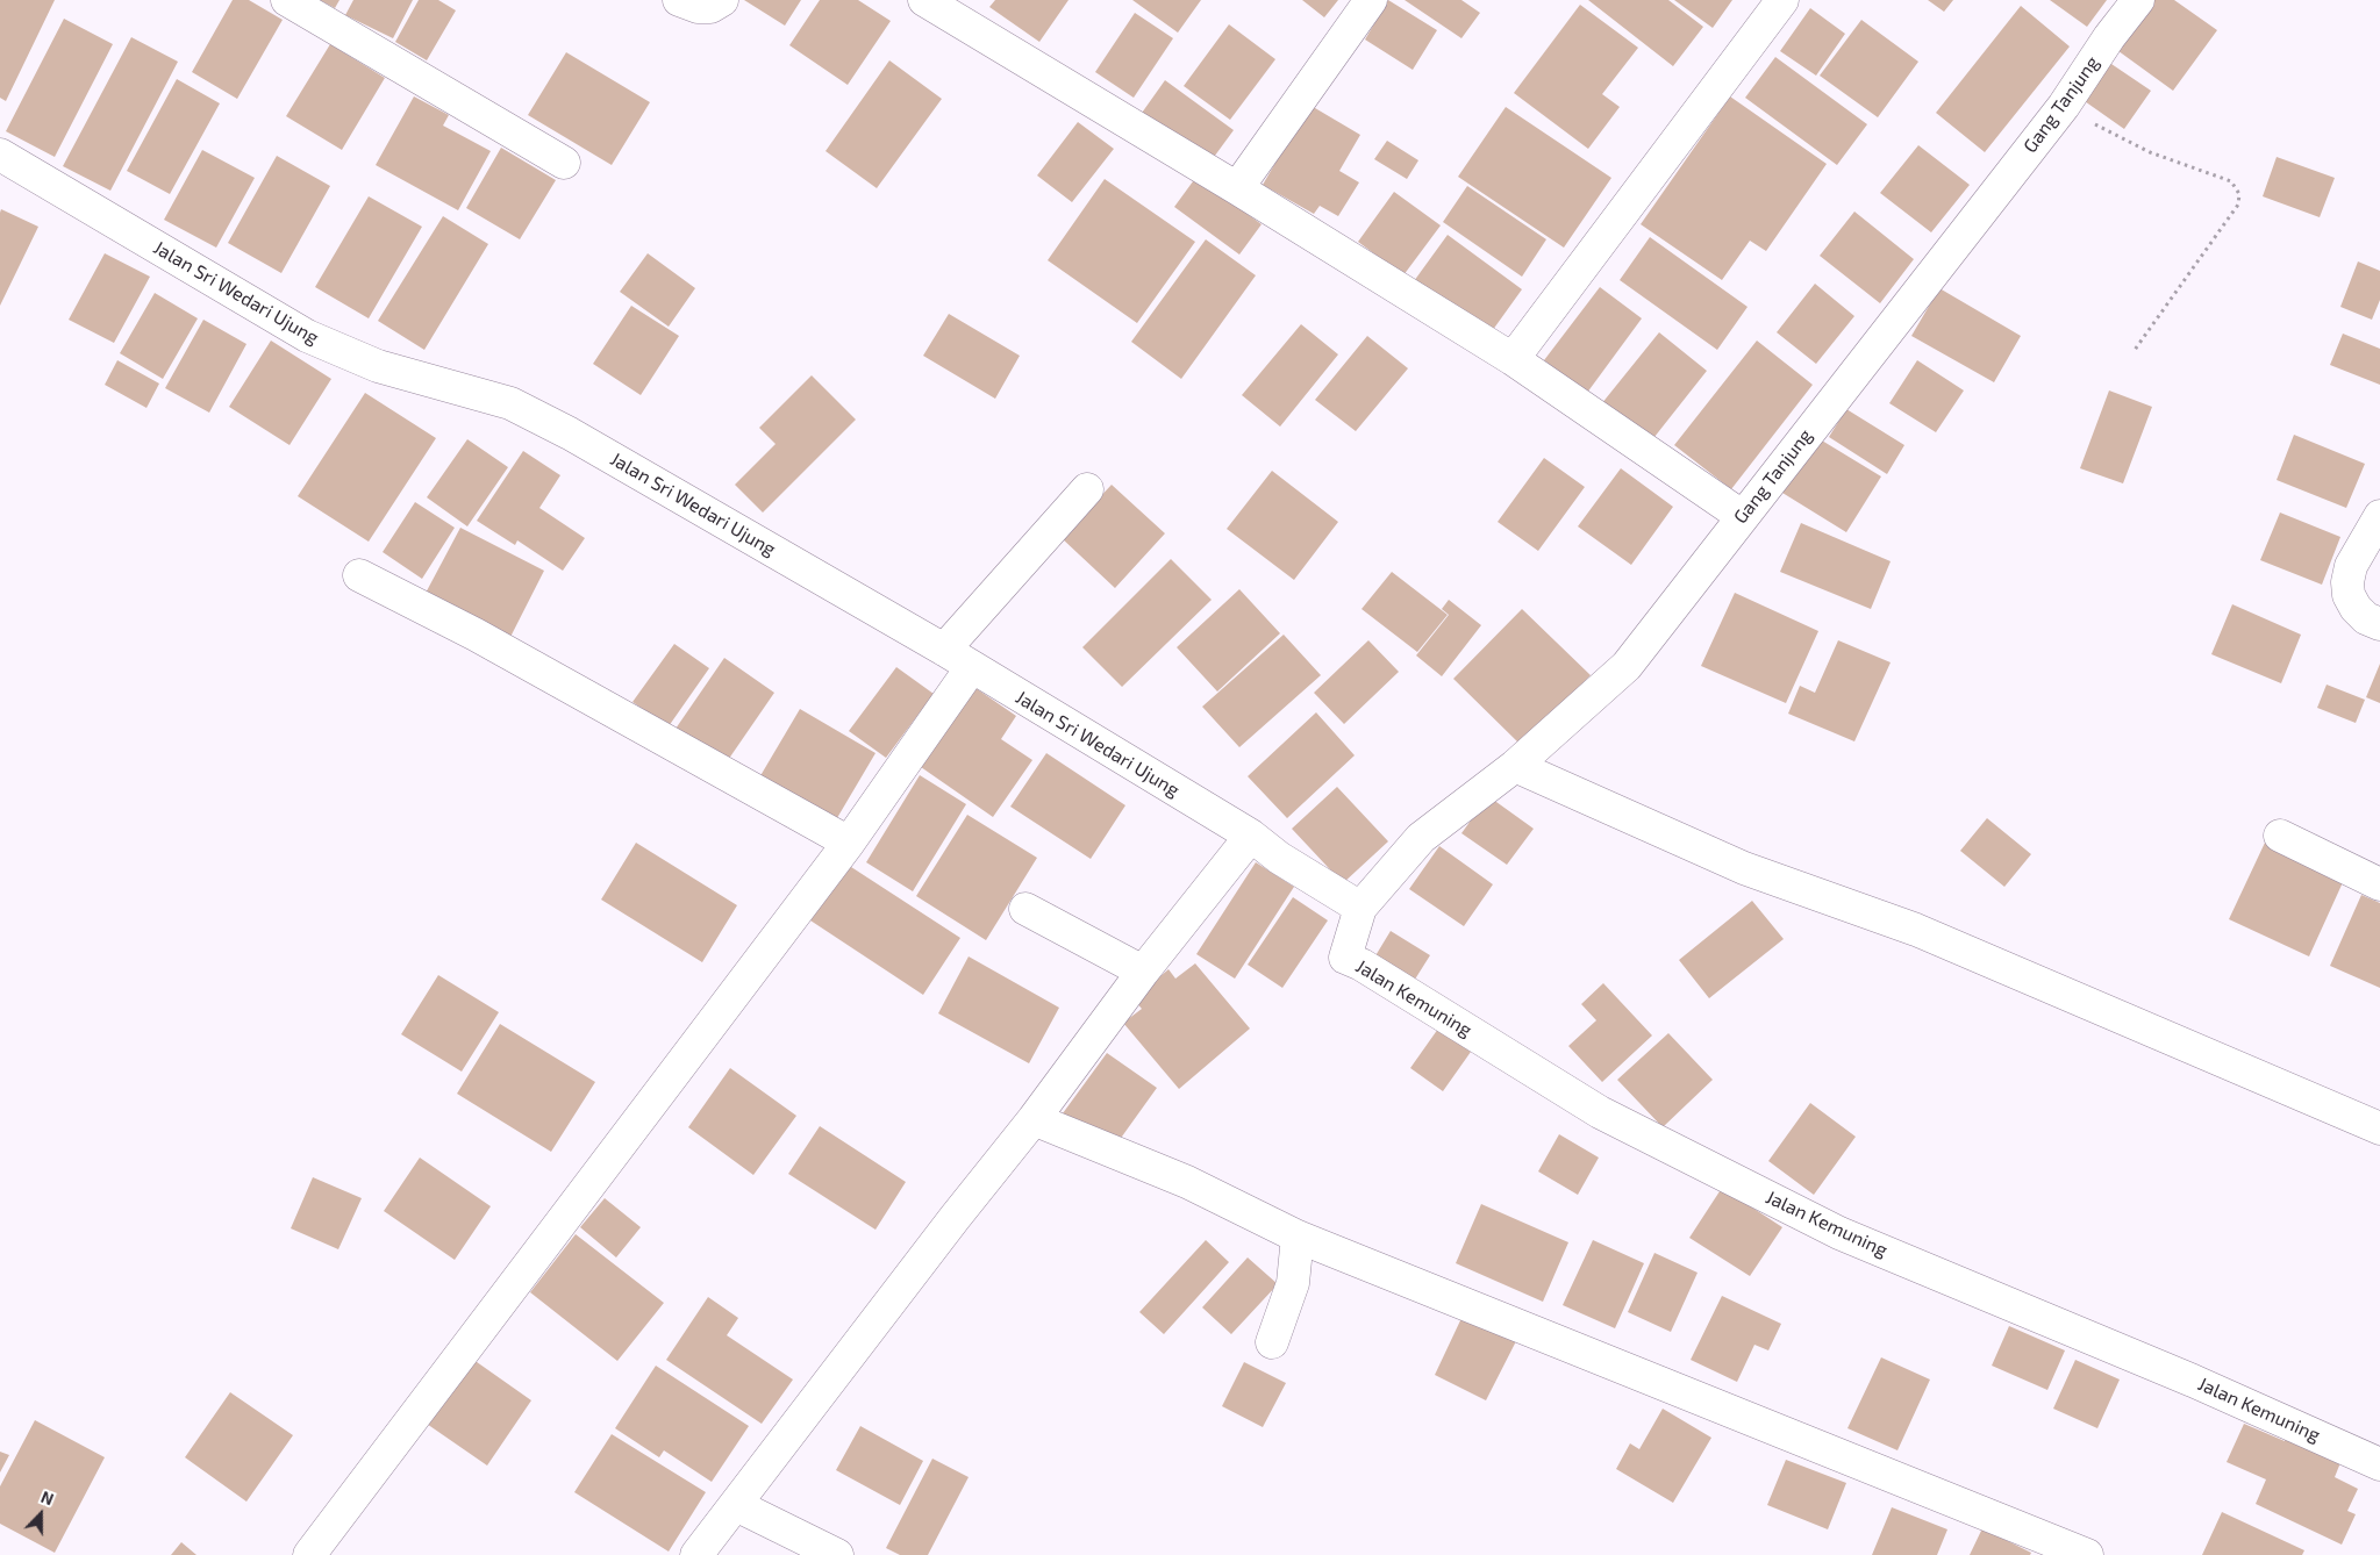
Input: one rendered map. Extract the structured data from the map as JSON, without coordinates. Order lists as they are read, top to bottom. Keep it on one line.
{"streets":{"street":["Gang Tanjung","Jalan Sri Wedari Ujung","Jalan Kemuning"]},"crossings":[["Gang Tanjung","Jalan Sri Wedari Ujung"],["Gang Tanjung","Jalan Kemuning"],["Jalan Sri Wedari Ujung","Jalan Kemuning"]],"north":"top"}
